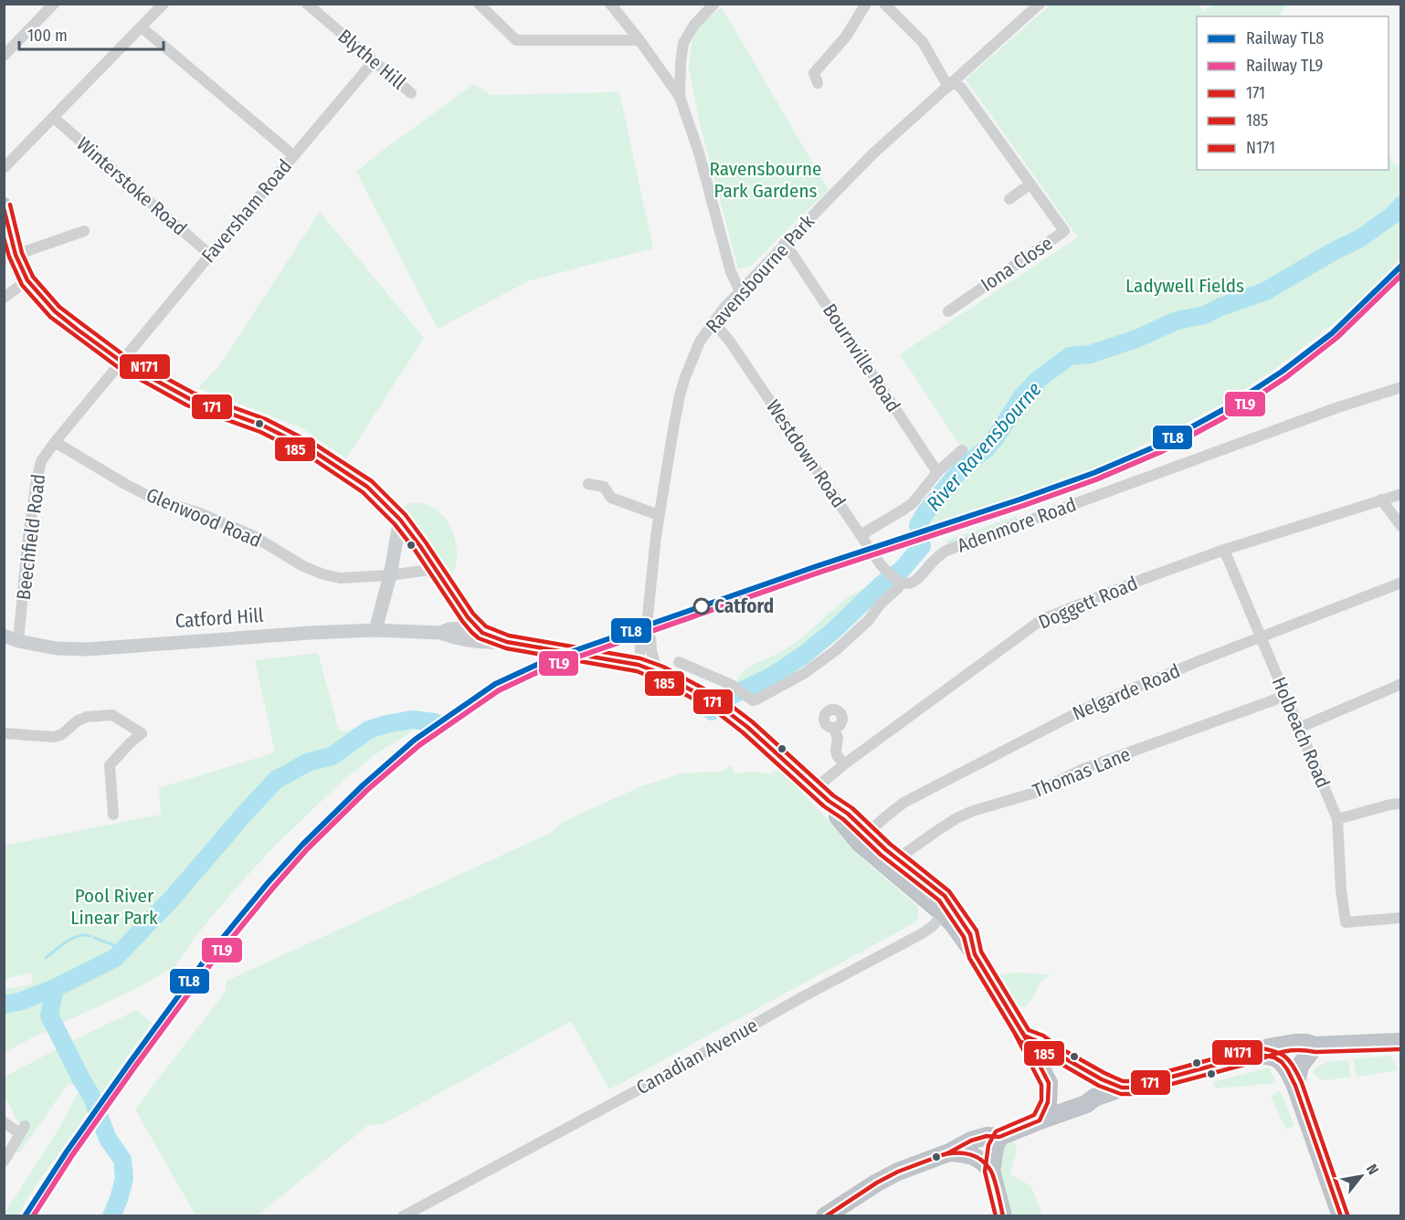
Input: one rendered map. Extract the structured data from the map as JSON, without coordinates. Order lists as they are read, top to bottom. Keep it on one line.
{"streets":{"highway":["Catford Hill"],"street":["Blythe Hill","Winterstoke Road","Faversham Road","Iona Close","Ravensbourne Park","Bournville Road","Westdown Road","Glenwood Road","Adenmore Road","Beechfield Road","Doggett Road","Nelgarde Road","Holbeach Road","Thomas Lane","Canadian Avenue"]},"crossings":[["Blythe Hill","Faversham Road"],["Winterstoke Road","Faversham Road"],["Faversham Road","Beechfield Road"],["Iona Close","Ravensbourne Park"],["Ravensbourne Park","Bournville Road"],["Ravensbourne Park","Westdown Road"],["Ravensbourne Park","Catford Hill"],["Westdown Road","Adenmore Road"],["Glenwood Road","Beechfield Road"],["Beechfield Road","Catford Hill"],["Doggett Road","Catford Hill"],["Doggett Road","Holbeach Road"],["Nelgarde Road","Holbeach Road"],["Holbeach Road","Thomas Lane"]],"water":["River Ravensbourne"],"parks":["Ravensbourne Park Gardens","Ladywell Fields","Pool River Linear Park"],"places":["Catford"],"lines":["transit line N171","transit line 171","transit line 185","rail line TL8","rail line TL9"],"legend":["Railway TL8","Railway TL9","171","185","N171"],"scale_bar":"100 m","north":"top right"}
